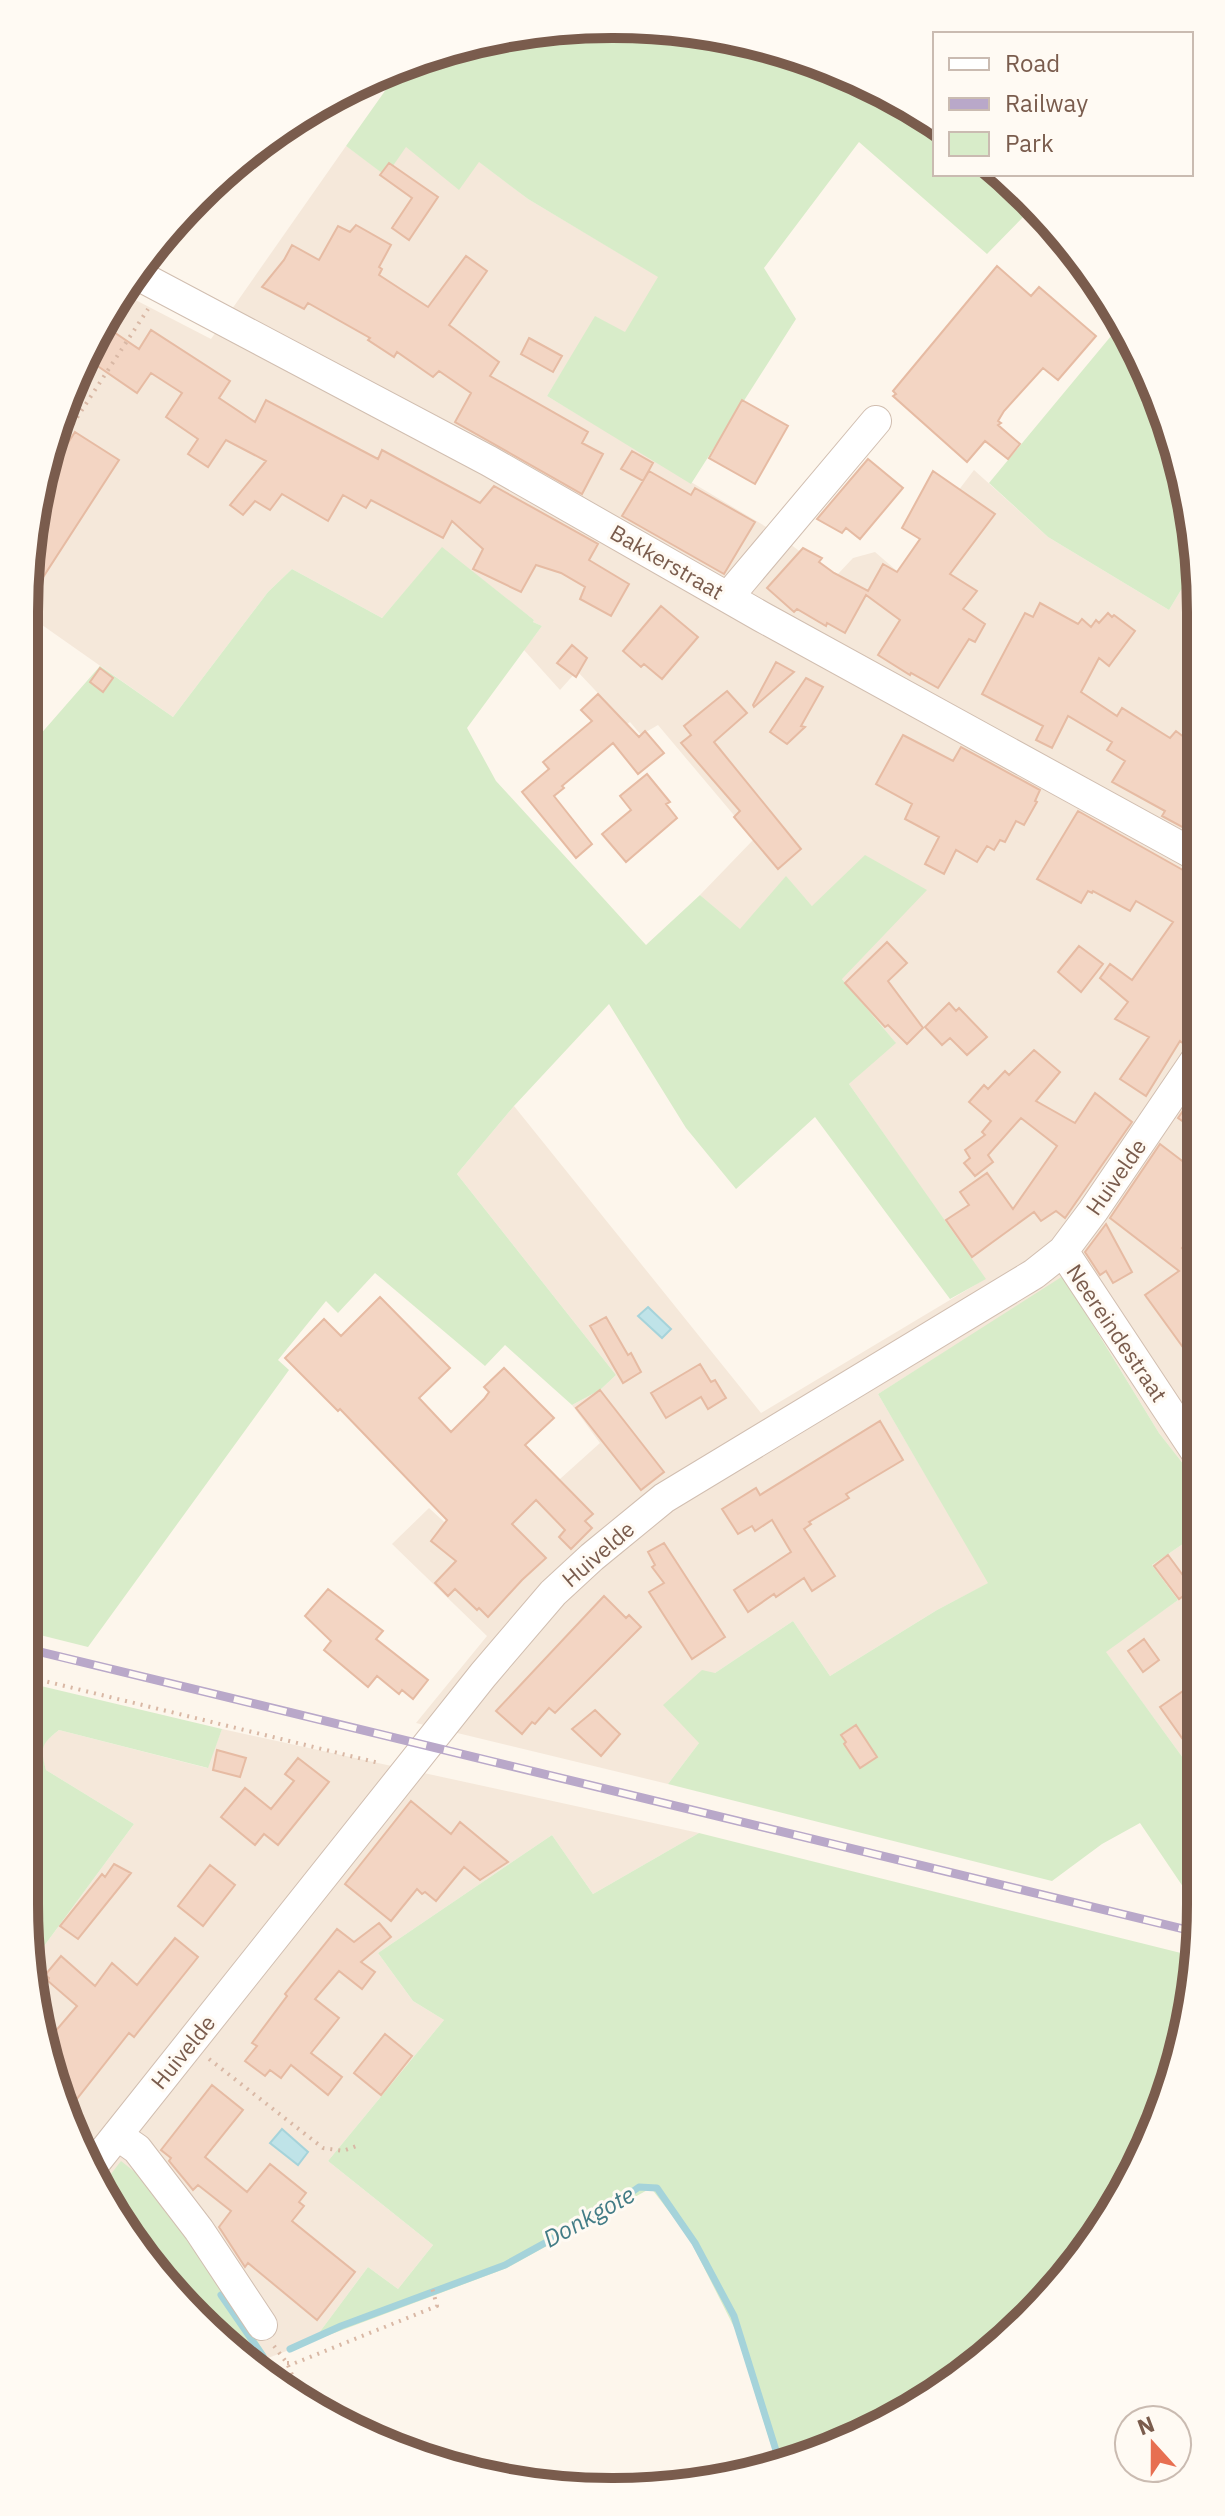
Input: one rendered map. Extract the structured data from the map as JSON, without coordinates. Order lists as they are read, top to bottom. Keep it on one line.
{"streets":{"street":["Bakkerstraat","Huivelde","Neereindestraat"]},"crossings":[["Huivelde","Neereindestraat"]],"water":["Donkgote"],"legend":["Road","Railway","Park"],"north":"top"}
